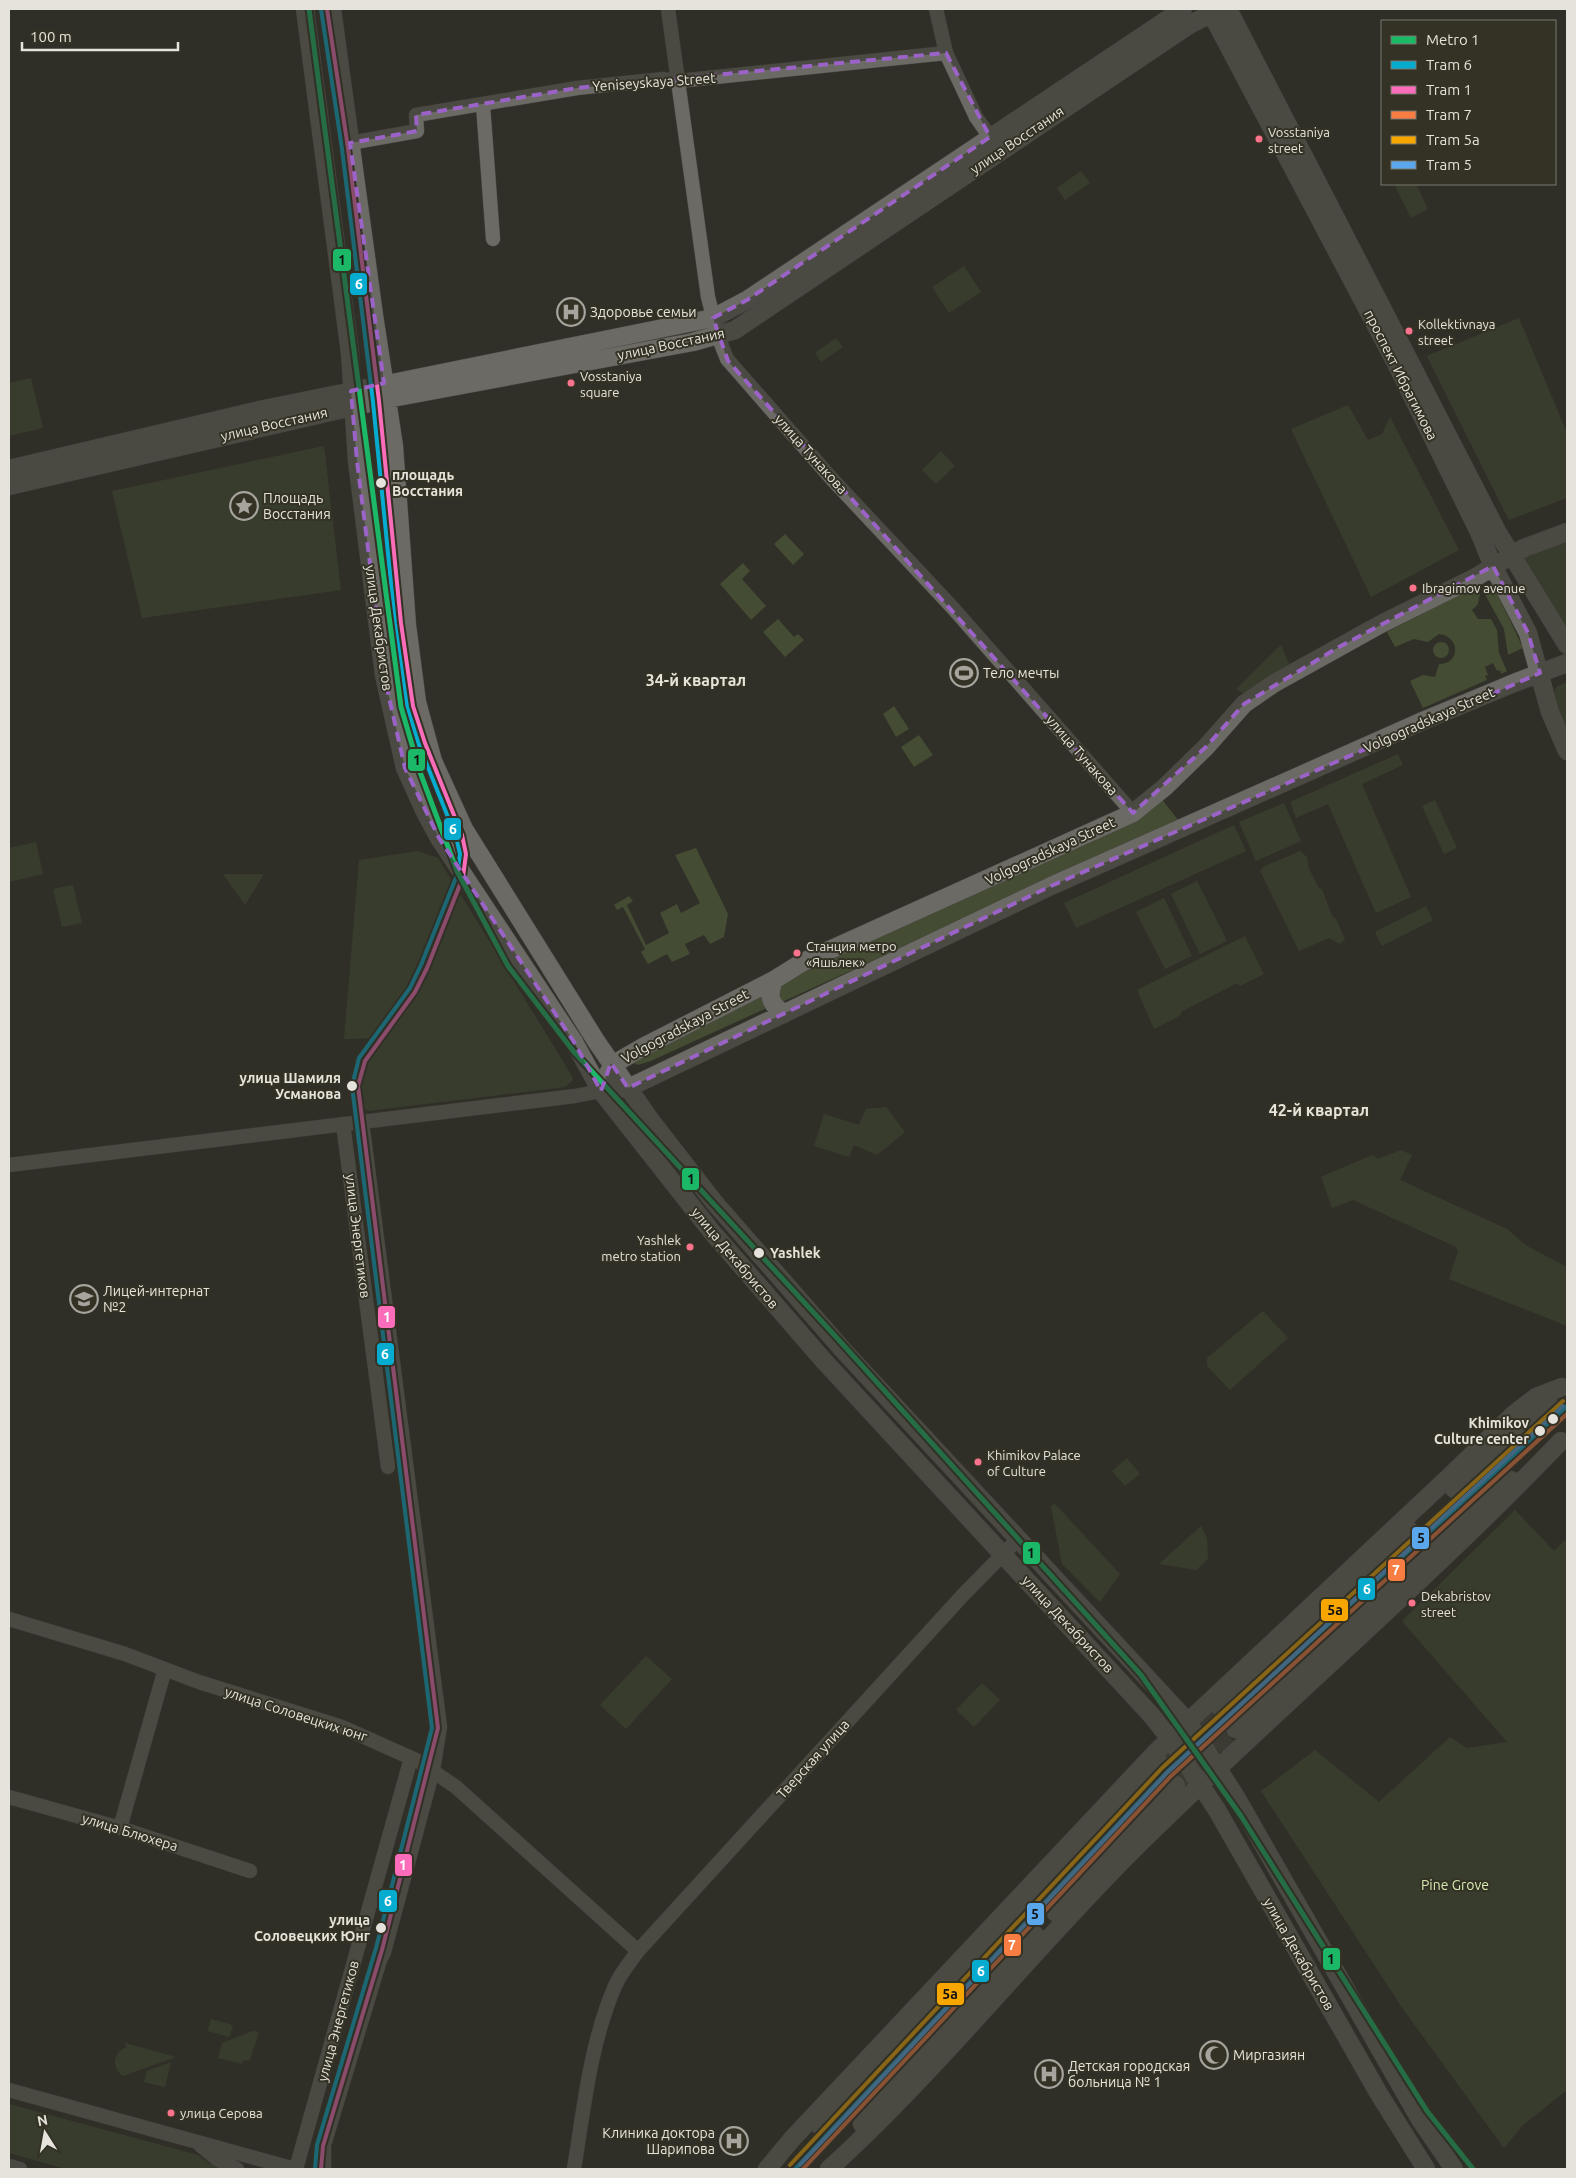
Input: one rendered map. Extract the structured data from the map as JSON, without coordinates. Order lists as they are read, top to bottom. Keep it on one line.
{"streets":{"main road":["улица Восстания","проспект Ибрагимова","улица Декабристов","Volgogradskaya Street"],"street":["Yeniseyskaya Street","улица Тунакова","улица Энергетиков","улица Соловецких юнг","Тверская улица","улица Блюхера"]},"crossings":[["Yeniseyskaya Street","улица Тунакова"],["Yeniseyskaya Street","улица Декабристов"],["улица Восстания","проспект Ибрагимова"],["улица Восстания","улица Тунакова"],["улица Восстания","улица Декабристов"],["проспект Ибрагимова","Volgogradskaya Street"],["улица Тунакова","Volgogradskaya Street"],["улица Декабристов","Volgogradskaya Street"],["улица Декабристов","Тверская улица"],["улица Энергетиков","улица Соловецких юнг"],["улица Соловецких юнг","Тверская улица"]],"districts":["34-й квартал","42-й квартал"],"parks":["Pine Grove"],"places":{"other":["Vosstaniya street","Kollektivnaya street","Vosstaniya square","площадь Восстания","Ibragimov avenue","Станция метро «Яшьлек»","улица Шамиля Усманова","Yashlek metro station","Yashlek","Khimikov Culture center","Khimikov Palace of Culture","Dekabristov street","улица Соловецких Юнг","улица Серова"],"hospital":["Здоровье семьи","Детская городская больница № 1","Клиника доктора Шарипова"],"place":["Площадь Восстания"],"sports":["Тело мечты"],"school or university":["Лицей-интернат №2"],"mosque":["Миргазиян"]},"lines":["metro line 1","tram line 6","tram line 1","tram line 5а","tram line 5","tram line 7"],"legend":["Metro 1","Tram 6","Tram 1","Tram 7","Tram 5а","Tram 5"],"scale_bar":"100 m","north":"top"}
